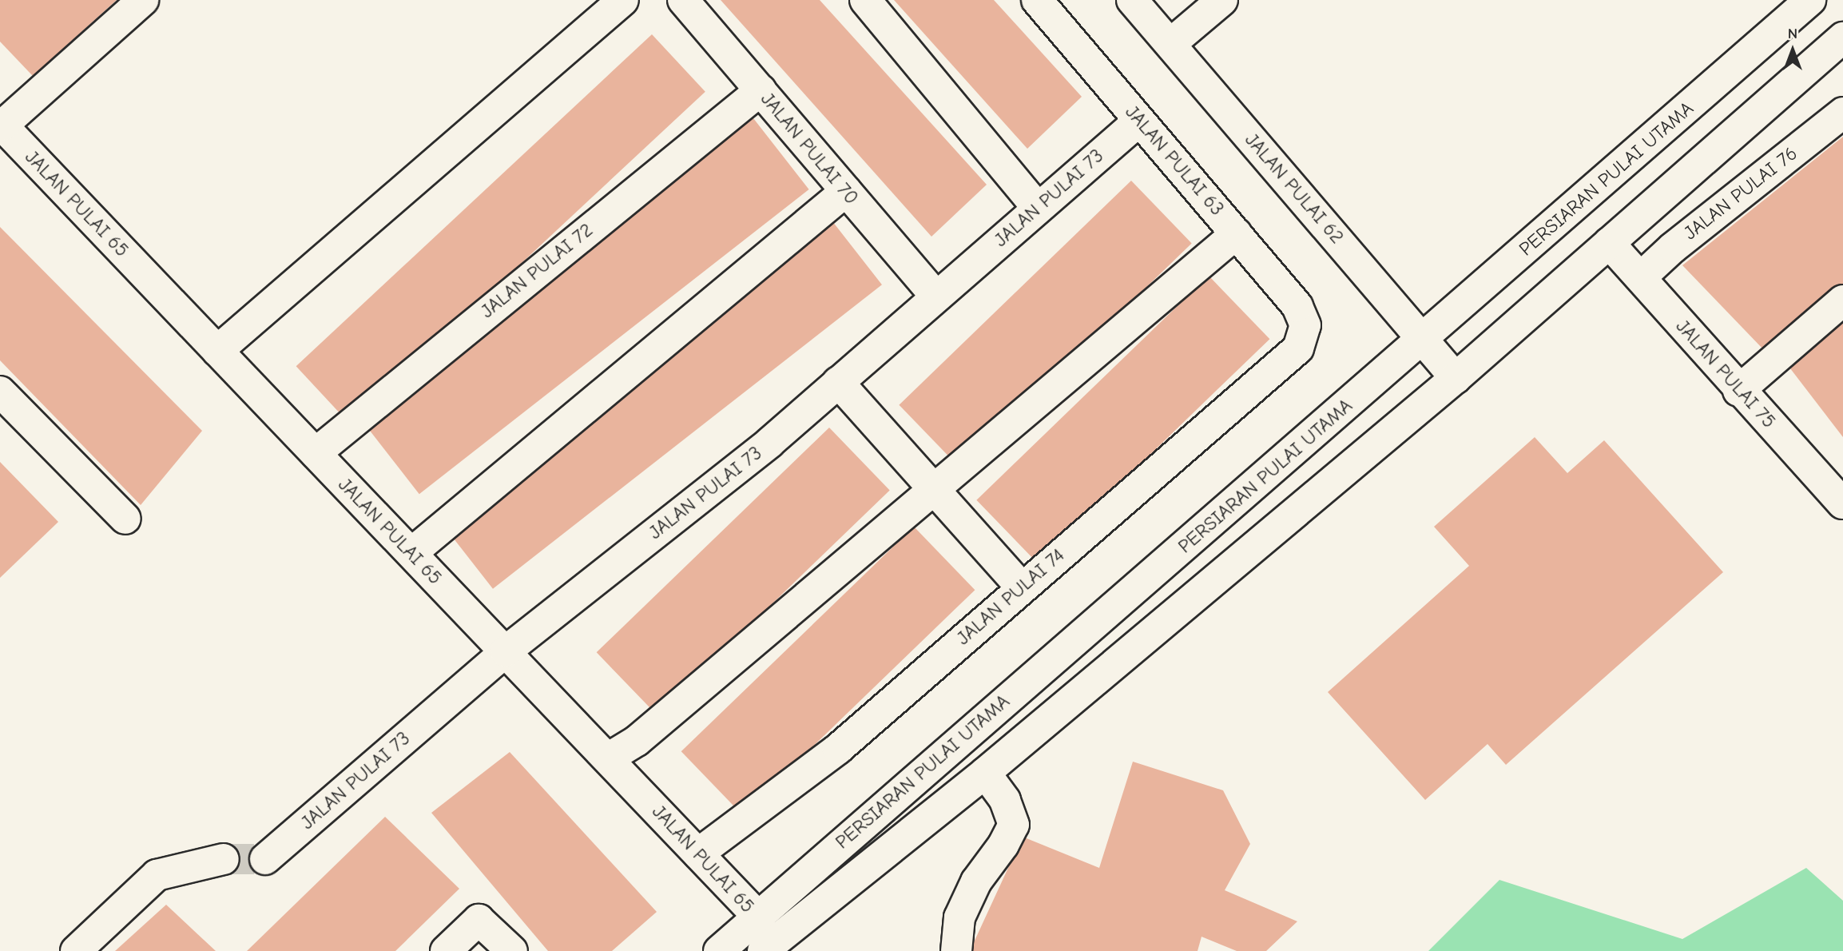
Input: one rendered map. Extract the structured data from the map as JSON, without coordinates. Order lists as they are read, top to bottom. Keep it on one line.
{"streets":{"street":["JALAN PULAI 70","JALAN PULAI 63","PERSIARAN PULAI UTAMA","JALAN PULAI 62","JALAN PULAI 76","JALAN PULAI 73","JALAN PULAI 65","JALAN PULAI 72","JALAN PULAI 75","JALAN PULAI 74"]},"crossings":[["JALAN PULAI 70","JALAN PULAI 73"],["JALAN PULAI 70","JALAN PULAI 72"],["JALAN PULAI 63","JALAN PULAI 73"],["JALAN PULAI 63","JALAN PULAI 74"],["PERSIARAN PULAI UTAMA","JALAN PULAI 62"],["PERSIARAN PULAI UTAMA","JALAN PULAI 65"],["PERSIARAN PULAI UTAMA","JALAN PULAI 75"],["JALAN PULAI 76","JALAN PULAI 75"],["JALAN PULAI 73","JALAN PULAI 65"],["JALAN PULAI 65","JALAN PULAI 72"],["JALAN PULAI 65","JALAN PULAI 74"]],"north":"top"}
